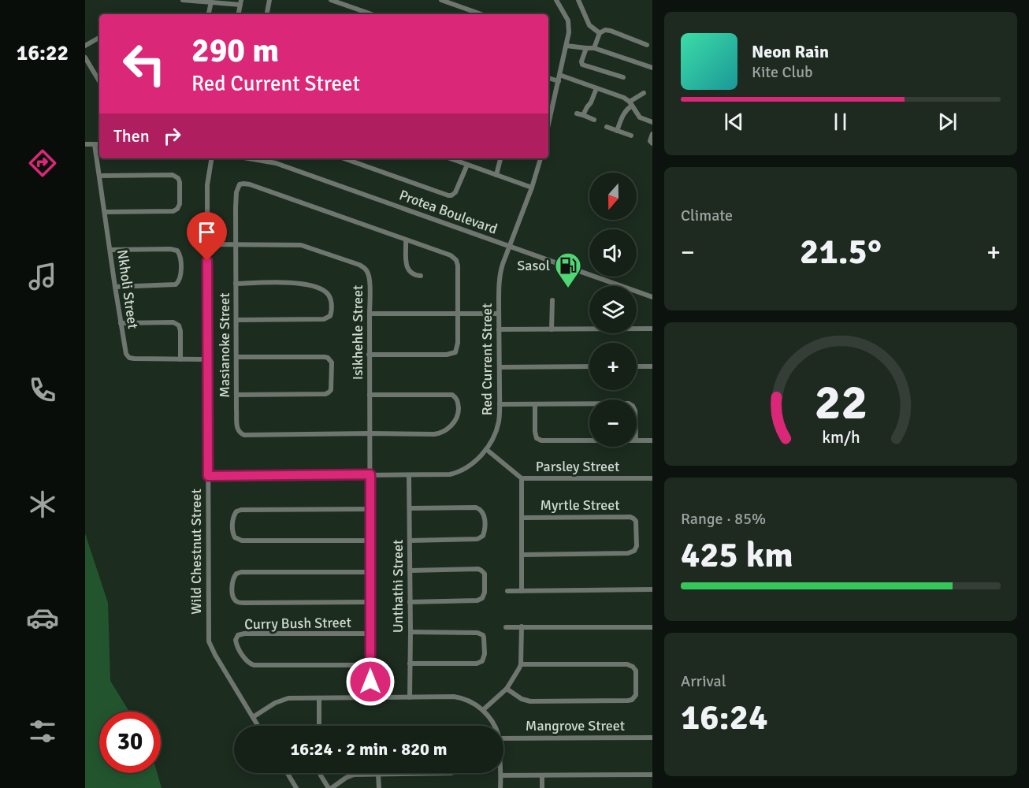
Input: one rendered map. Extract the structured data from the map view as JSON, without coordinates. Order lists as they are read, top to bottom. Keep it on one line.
{"streets":{"street":["Protea Boulevard","Nkholi Street","Isikhehle Street","Masianoke Street","Red Current Street","Parsley Street","Myrtle Street","Wild Chestnut Street","Unthathi Street","Curry Bush Street","Mangrove Street"]},"crossings":[["Protea Boulevard","Red Current Street"],["Nkholi Street","Wild Chestnut Street"],["Isikhehle Street","Masianoke Street"],["Isikhehle Street","Red Current Street"],["Isikhehle Street","Wild Chestnut Street"],["Isikhehle Street","Curry Bush Street"],["Red Current Street","Parsley Street"],["Red Current Street","Wild Chestnut Street"],["Red Current Street","Unthathi Street"]],"places":{"fuel station":["Sasol"]},"north":"bottom","page":{"tabs":"16:22","turn":["290 m","Red Current Street"],"song":["Neon Rain","Kite Club"],"then":"Then","tile":["Climate",["Range · 85%","425 km"],["Arrival","16:24"]],"map_buttons":["+","−"],"heat":["−","21.5°","+"],"limit":"30","trip":"16:24 · 2 min · 820 m","gauge":["22","km/h"]}}
